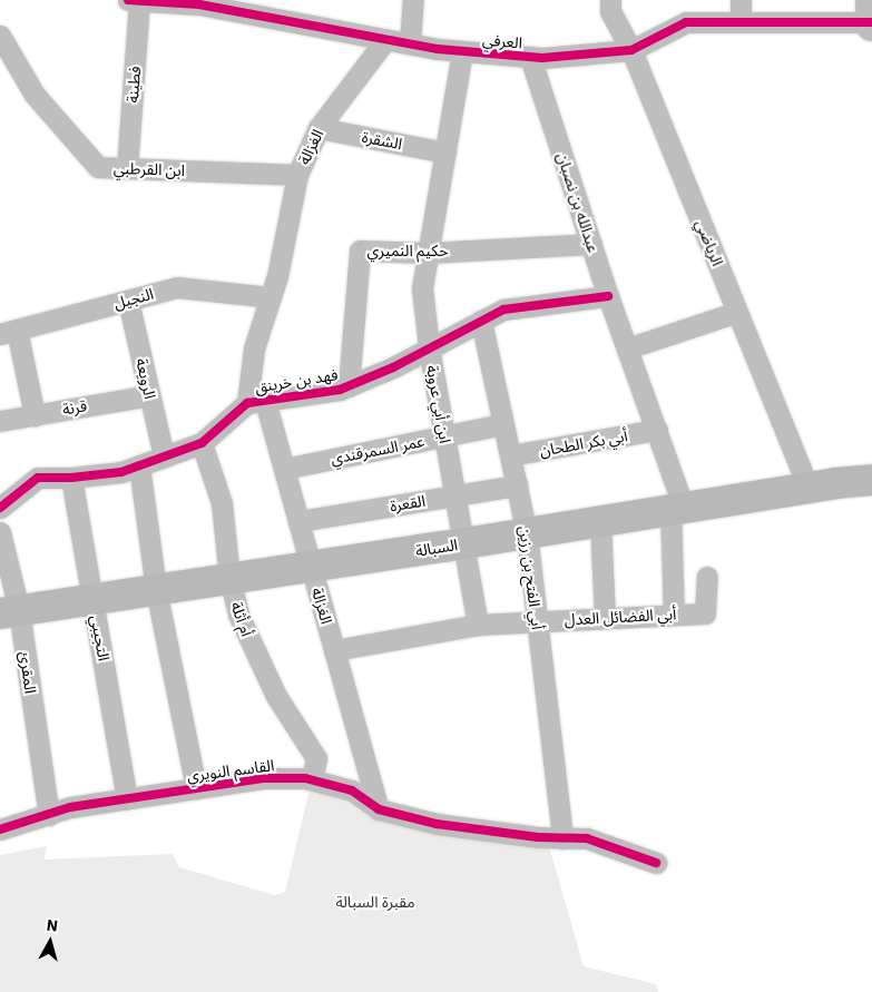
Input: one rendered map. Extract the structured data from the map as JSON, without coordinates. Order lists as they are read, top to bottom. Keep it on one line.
{"streets":{"main road":["السبالة"],"street":["العرفي","فطينة","الشقرة","الغزالة","ابن القرطبي","عبدالله بن نصبان","الرياضي","حكيم النميري","النجيل","الرويعة","فهد بن خرينق","ابن أبي عروبة","قرنة","أبي بكر الطحان","عمر السمرقندي","القعرة","أبي الفتح بن رزين","أبي الفضائل العدل","أم أثلة","التجيبي","المقرئ","القاسم النويري"]},"crossings":[["العرفي","فطينة"],["العرفي","الغزالة"],["العرفي","عبدالله بن نصبان"],["العرفي","الرياضي"],["العرفي","ابن أبي عروبة"],["فطينة","ابن القرطبي"],["الشقرة","الغزالة"],["الشقرة","ابن أبي عروبة"],["الغزالة","ابن القرطبي"],["الغزالة","النجيل"],["الغزالة","فهد بن خرينق"],["الغزالة","عمر السمرقندي"],["الغزالة","القعرة"],["الغزالة","السبالة"],["الغزالة","أبي الفضائل العدل"],["الغزالة","القاسم النويري"],["عبدالله بن نصبان","حكيم النميري"],["عبدالله بن نصبان","فهد بن خرينق"],["عبدالله بن نصبان","أبي بكر الطحان"],["عبدالله بن نصبان","السبالة"],["عبدالله بن نصبان","أبي الفضائل العدل"],["الرياضي","السبالة"],["حكيم النميري","فهد بن خرينق"],["حكيم النميري","ابن أبي عروبة"],["النجيل","الرويعة"],["الرويعة","فهد بن خرينق"],["الرويعة","قرنة"],["فهد بن خرينق","ابن أبي عروبة"],["فهد بن خرينق","أبي الفتح بن رزين"],["فهد بن خرينق","أم أثلة"],["فهد بن خرينق","التجيبي"],["ابن أبي عروبة","عمر السمرقندي"],["ابن أبي عروبة","القعرة"],["ابن أبي عروبة","السبالة"],["ابن أبي عروبة","أبي الفضائل العدل"],["أبي بكر الطحان","أبي الفتح بن رزين"],["عمر السمرقندي","أبي الفتح بن رزين"],["القعرة","أبي الفتح بن رزين"],["السبالة","أبي الفتح بن رزين"],["السبالة","أم أثلة"],["السبالة","التجيبي"],["السبالة","المقرئ"],["أبي الفتح بن رزين","أبي الفضائل العدل"],["أبي الفتح بن رزين","القاسم النويري"],["أم أثلة","القاسم النويري"],["التجيبي","القاسم النويري"],["المقرئ","القاسم النويري"]],"parks":["مقبرة السبالة"],"north":"top"}
